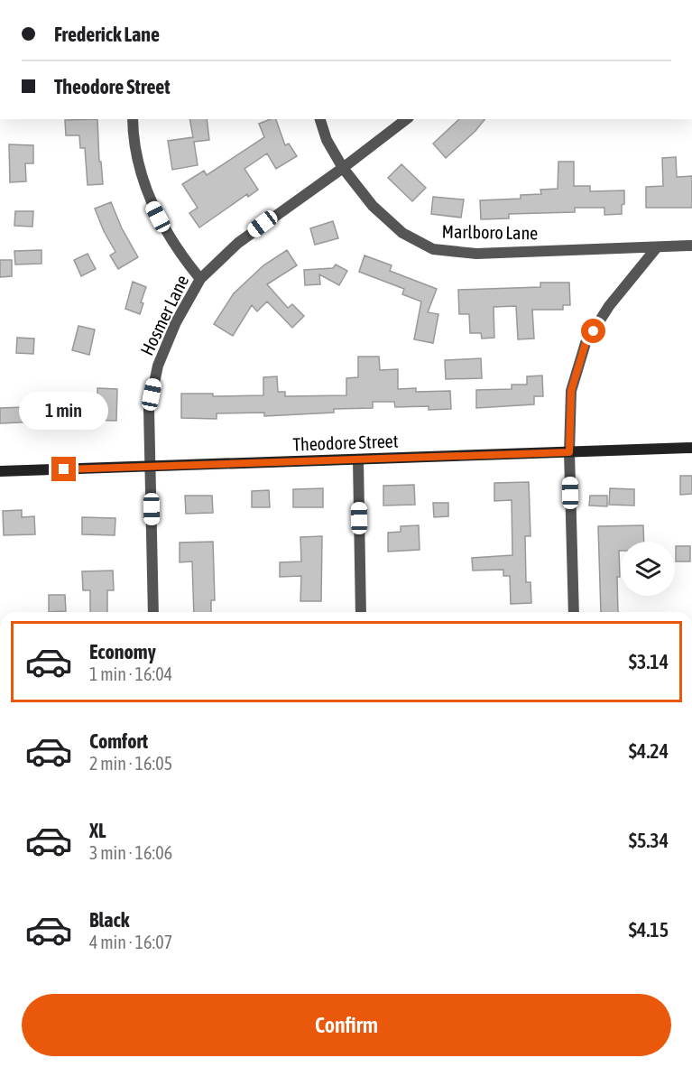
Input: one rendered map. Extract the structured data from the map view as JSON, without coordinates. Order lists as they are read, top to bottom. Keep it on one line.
{"streets":{"main road":["Theodore Street"],"street":["Marlboro Lane","Hosmer Lane"]},"crossings":[["Marlboro Lane","Hosmer Lane"],["Hosmer Lane","Theodore Street"]],"page":{"banner":["Frederick Lane","Theodore Street"],"bubble":"1 min","list":[{"name":"Economy","note":"1 min · 16:04","value":"$3.14"},{"name":"Comfort","note":"2 min · 16:05","value":"$4.24"},{"name":"XL","note":"3 min · 16:06","value":"$5.34"},{"name":"Black","note":"4 min · 16:07","value":"$4.15"}],"buttons":"Confirm"}}
